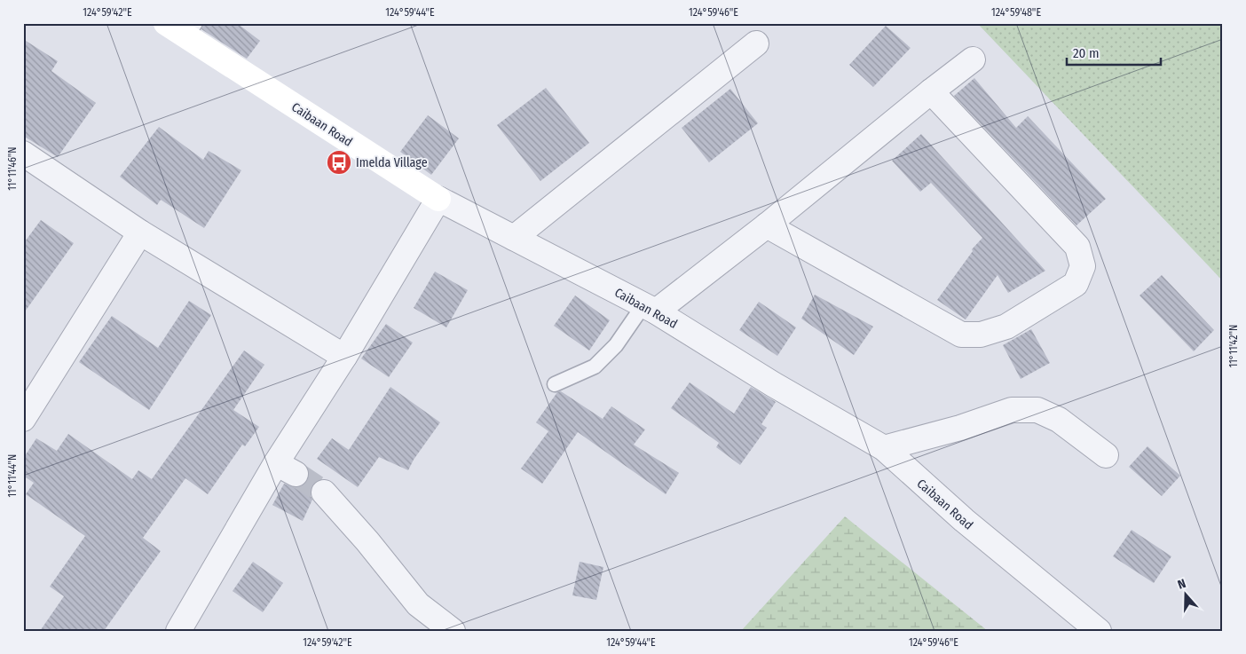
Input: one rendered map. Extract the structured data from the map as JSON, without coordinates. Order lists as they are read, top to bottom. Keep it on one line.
{"streets":{"street":["Caibaan Road"]},"places":{"bus stop":["Imelda Village"]},"scale_bar":"20 m","north":"top","coordinates":["124°59'42\"E","124°59'44\"E","124°59'46\"E","124°59'48\"E","11°11'46\"N","11°11'42\"N","11°11'44\"N"]}
